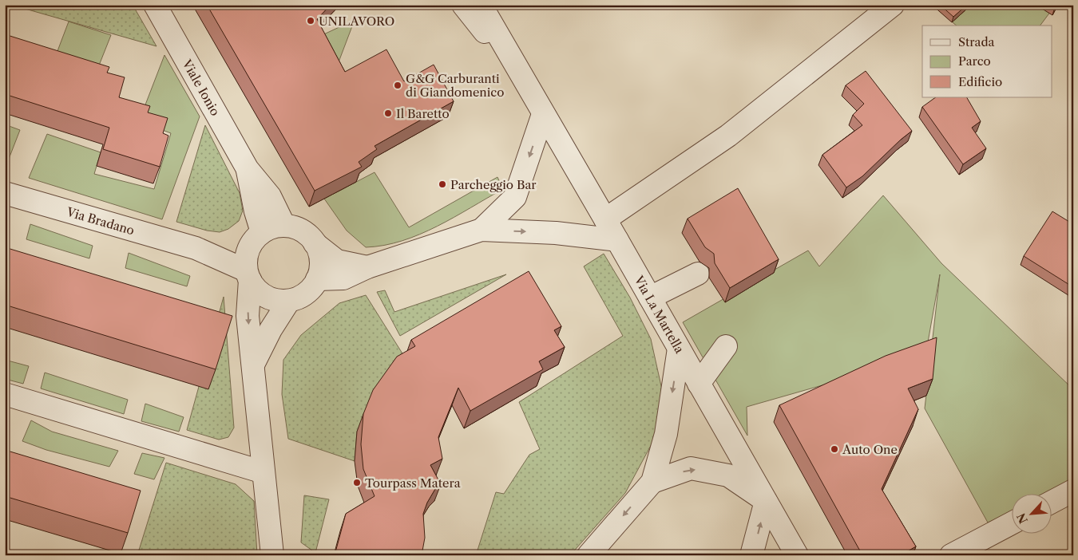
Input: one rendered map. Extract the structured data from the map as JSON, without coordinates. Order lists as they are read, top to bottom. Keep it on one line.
{"streets":{"street":["Viale Ionio","Via Bradano","Via La Martella"]},"crossings":[["Viale Ionio","Via Bradano"]],"places":["UNILAVORO","G&G Carburanti di Giandomenico","Il Baretto","Parcheggio Bar","Auto One","Tourpass Matera"],"legend":["Strada","Parco","Edificio"],"north":"bottom left"}
